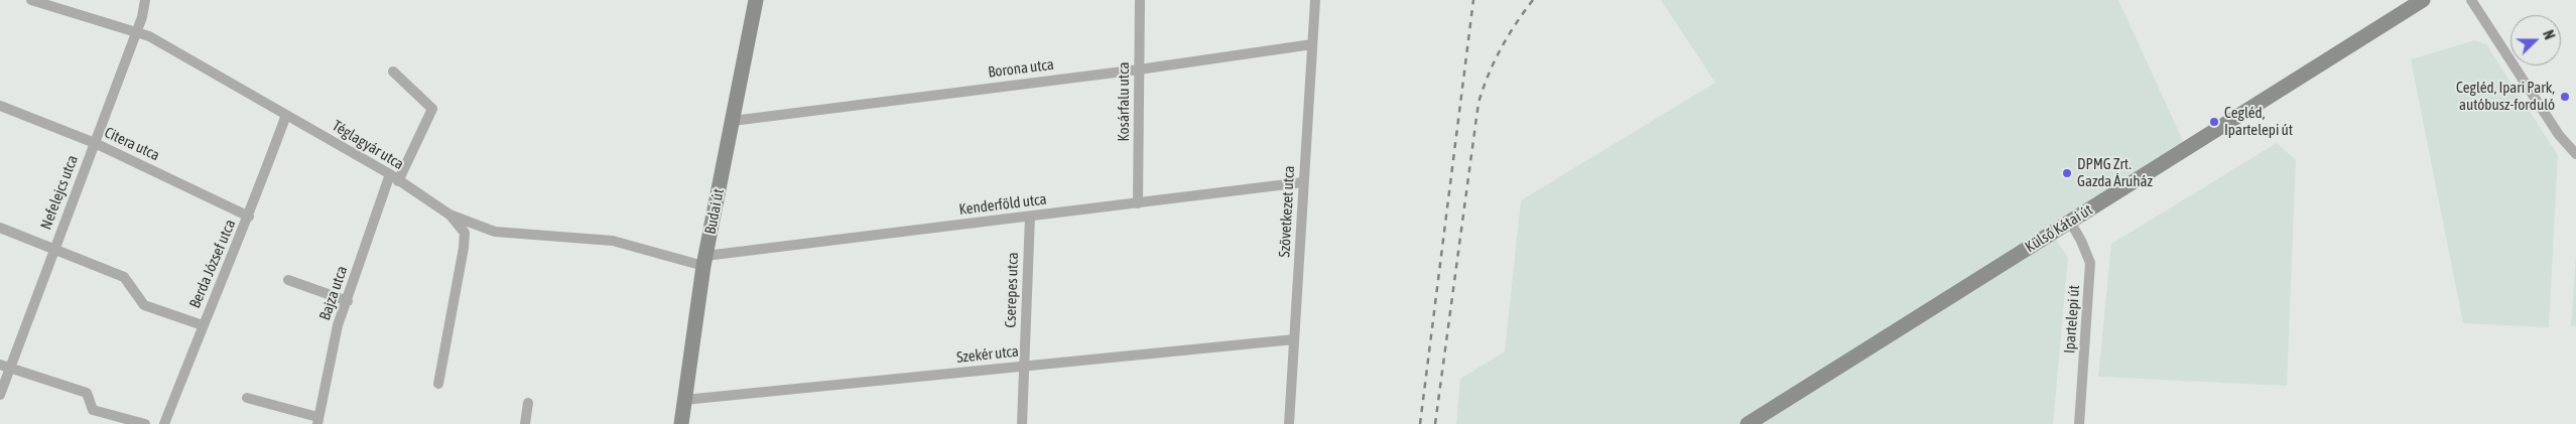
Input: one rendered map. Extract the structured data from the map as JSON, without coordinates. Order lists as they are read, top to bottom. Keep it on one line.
{"streets":{"main road":["Budai út","Külső Kátai út"],"street":["Borona utca","Kosárfalu utca","Citera utca","Téglagyár utca","Nefelejcs utca","Kenderföld utca","Szövetkezet utca","Berda József utca","Cserepes utca","Bajza utca","Ipartelepi út","Szekér utca"]},"crossings":[["Borona utca","Kosárfalu utca"],["Borona utca","Budai út"],["Borona utca","Szövetkezet utca"],["Kosárfalu utca","Kenderföld utca"],["Citera utca","Nefelejcs utca"],["Citera utca","Berda József utca"],["Téglagyár utca","Nefelejcs utca"],["Téglagyár utca","Kenderföld utca"],["Téglagyár utca","Budai út"],["Téglagyár utca","Berda József utca"],["Téglagyár utca","Bajza utca"],["Kenderföld utca","Budai út"],["Kenderföld utca","Szövetkezet utca"],["Kenderföld utca","Cserepes utca"],["Budai út","Szekér utca"],["Szövetkezet utca","Szekér utca"],["Külső Kátai út","Ipartelepi út"],["Cserepes utca","Szekér utca"]],"places":["Cegléd, Ipari Park, autóbusz-forduló","Cegléd, Ipartelepi út","DPMG Zrt. Gazda Áruház"],"north":"right"}
